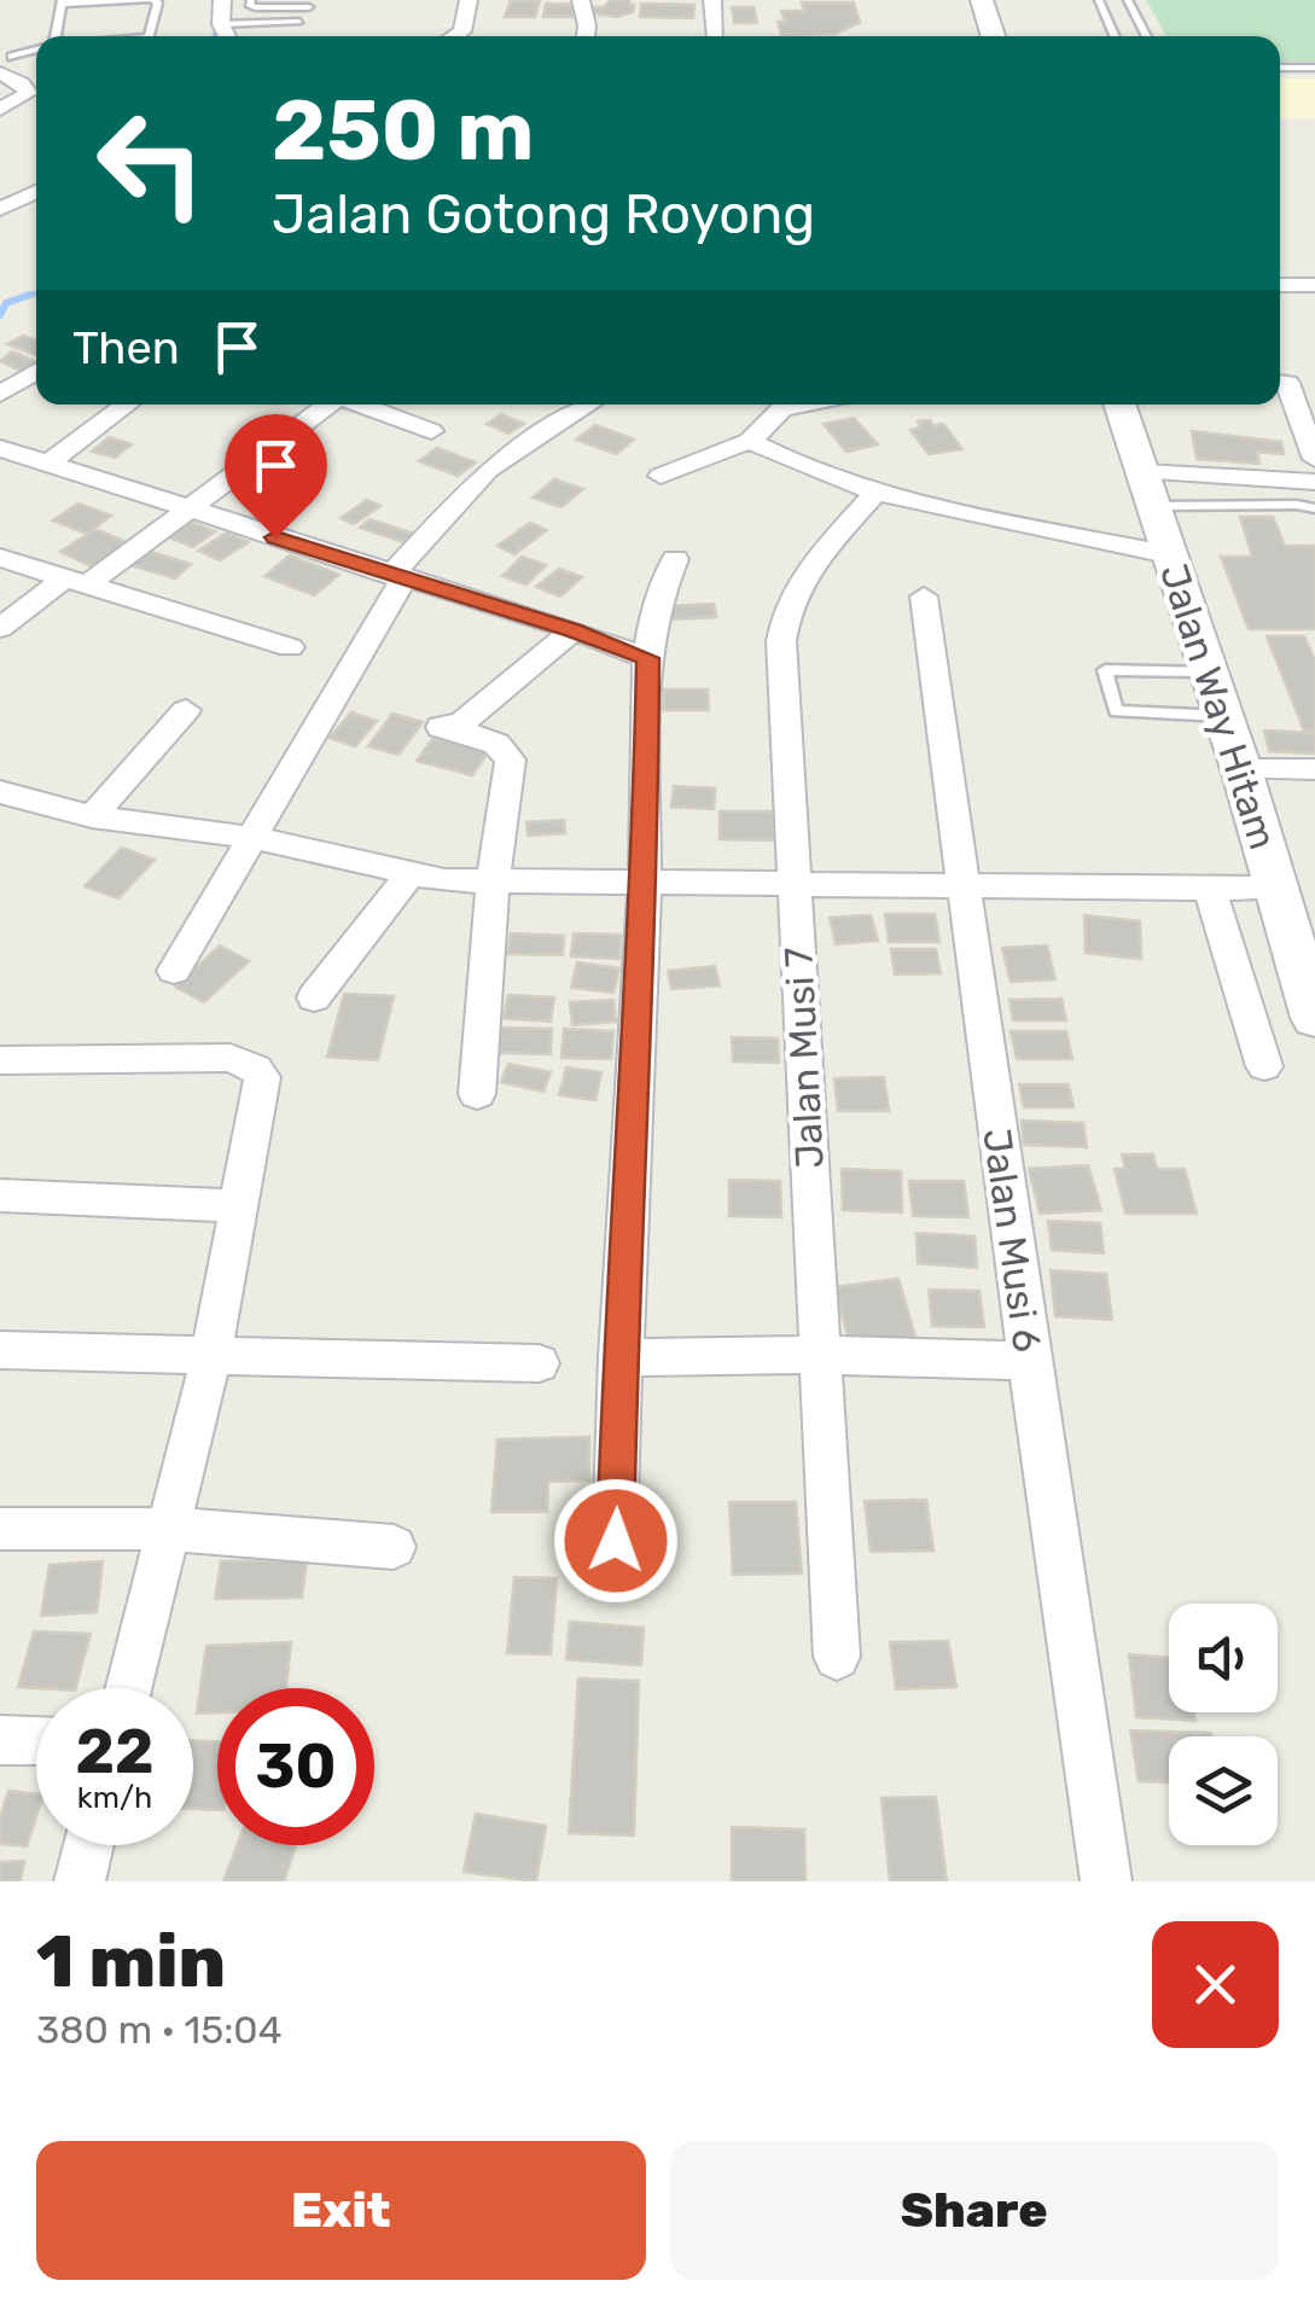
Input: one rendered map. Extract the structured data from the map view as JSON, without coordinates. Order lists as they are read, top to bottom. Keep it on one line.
{"streets":{"street":["Jalan Way Hitam","Jalan Musi 7","Jalan Musi 6"]},"page":{"turn":["250 m","Jalan Gotong Royong"],"then":"Then","speed":"22 km/h","limit":"30","heading":["1 min","380 m · 15:04"],"buttons":["Exit","Share"]}}
